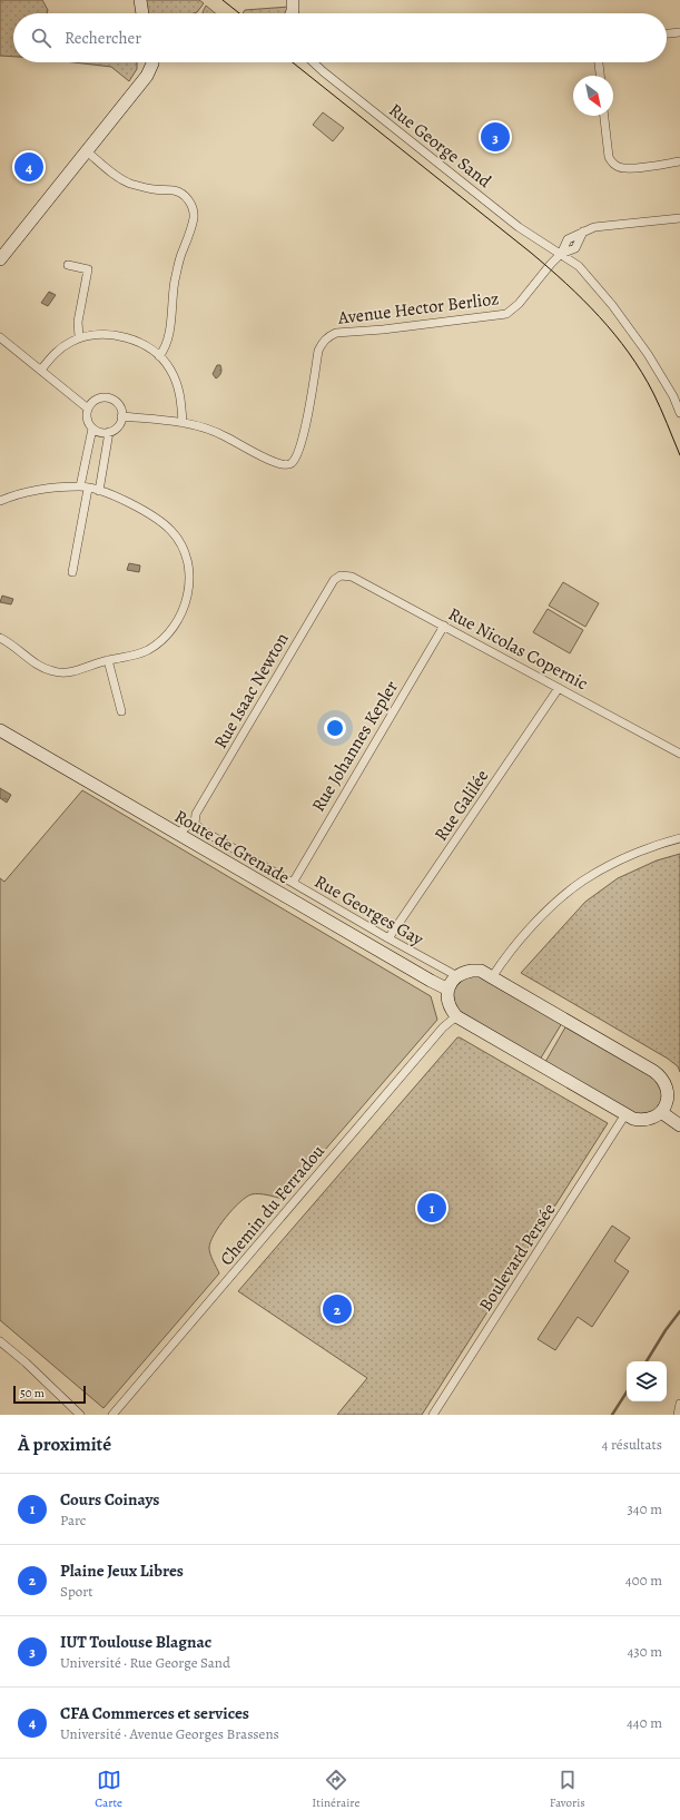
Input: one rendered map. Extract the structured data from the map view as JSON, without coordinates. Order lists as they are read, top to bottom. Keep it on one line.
{"streets":{"main road":["Route de Grenade"],"street":["Rue George Sand","Avenue Hector Berlioz","Rue Nicolas Copernic","Rue Isaac Newton","Rue Johannes Kepler","Rue Galilée","Rue Georges Gay","Chemin du Ferradou","Boulevard Persée"]},"crossings":[["Rue George Sand","Avenue Hector Berlioz"],["Rue Nicolas Copernic","Rue Isaac Newton"],["Rue Nicolas Copernic","Rue Johannes Kepler"],["Rue Nicolas Copernic","Rue Galilée"],["Rue Isaac Newton","Rue Georges Gay"],["Rue Johannes Kepler","Rue Georges Gay"],["Rue Galilée","Rue Georges Gay"]],"scale_bar":"50 m","north":"bottom right","page":{"search":"Rechercher","pins":["3","4","1","2"],"scale":"50 m","heading":["À proximité","4 résultats"],"list":[{"mark":"1","name":"Cours Coinays","note":"Parc","value":"340 m"},{"mark":"2","name":"Plaine Jeux Libres","note":"Sport","value":"400 m"},{"mark":"3","name":"IUT Toulouse Blagnac","note":"Université · Rue George Sand","value":"430 m"},{"mark":"4","name":"CFA Commerces et services","note":"Université · Avenue Georges Brassens","value":"440 m"}],"nav":["Carte","Itinéraire","Favoris"]}}
